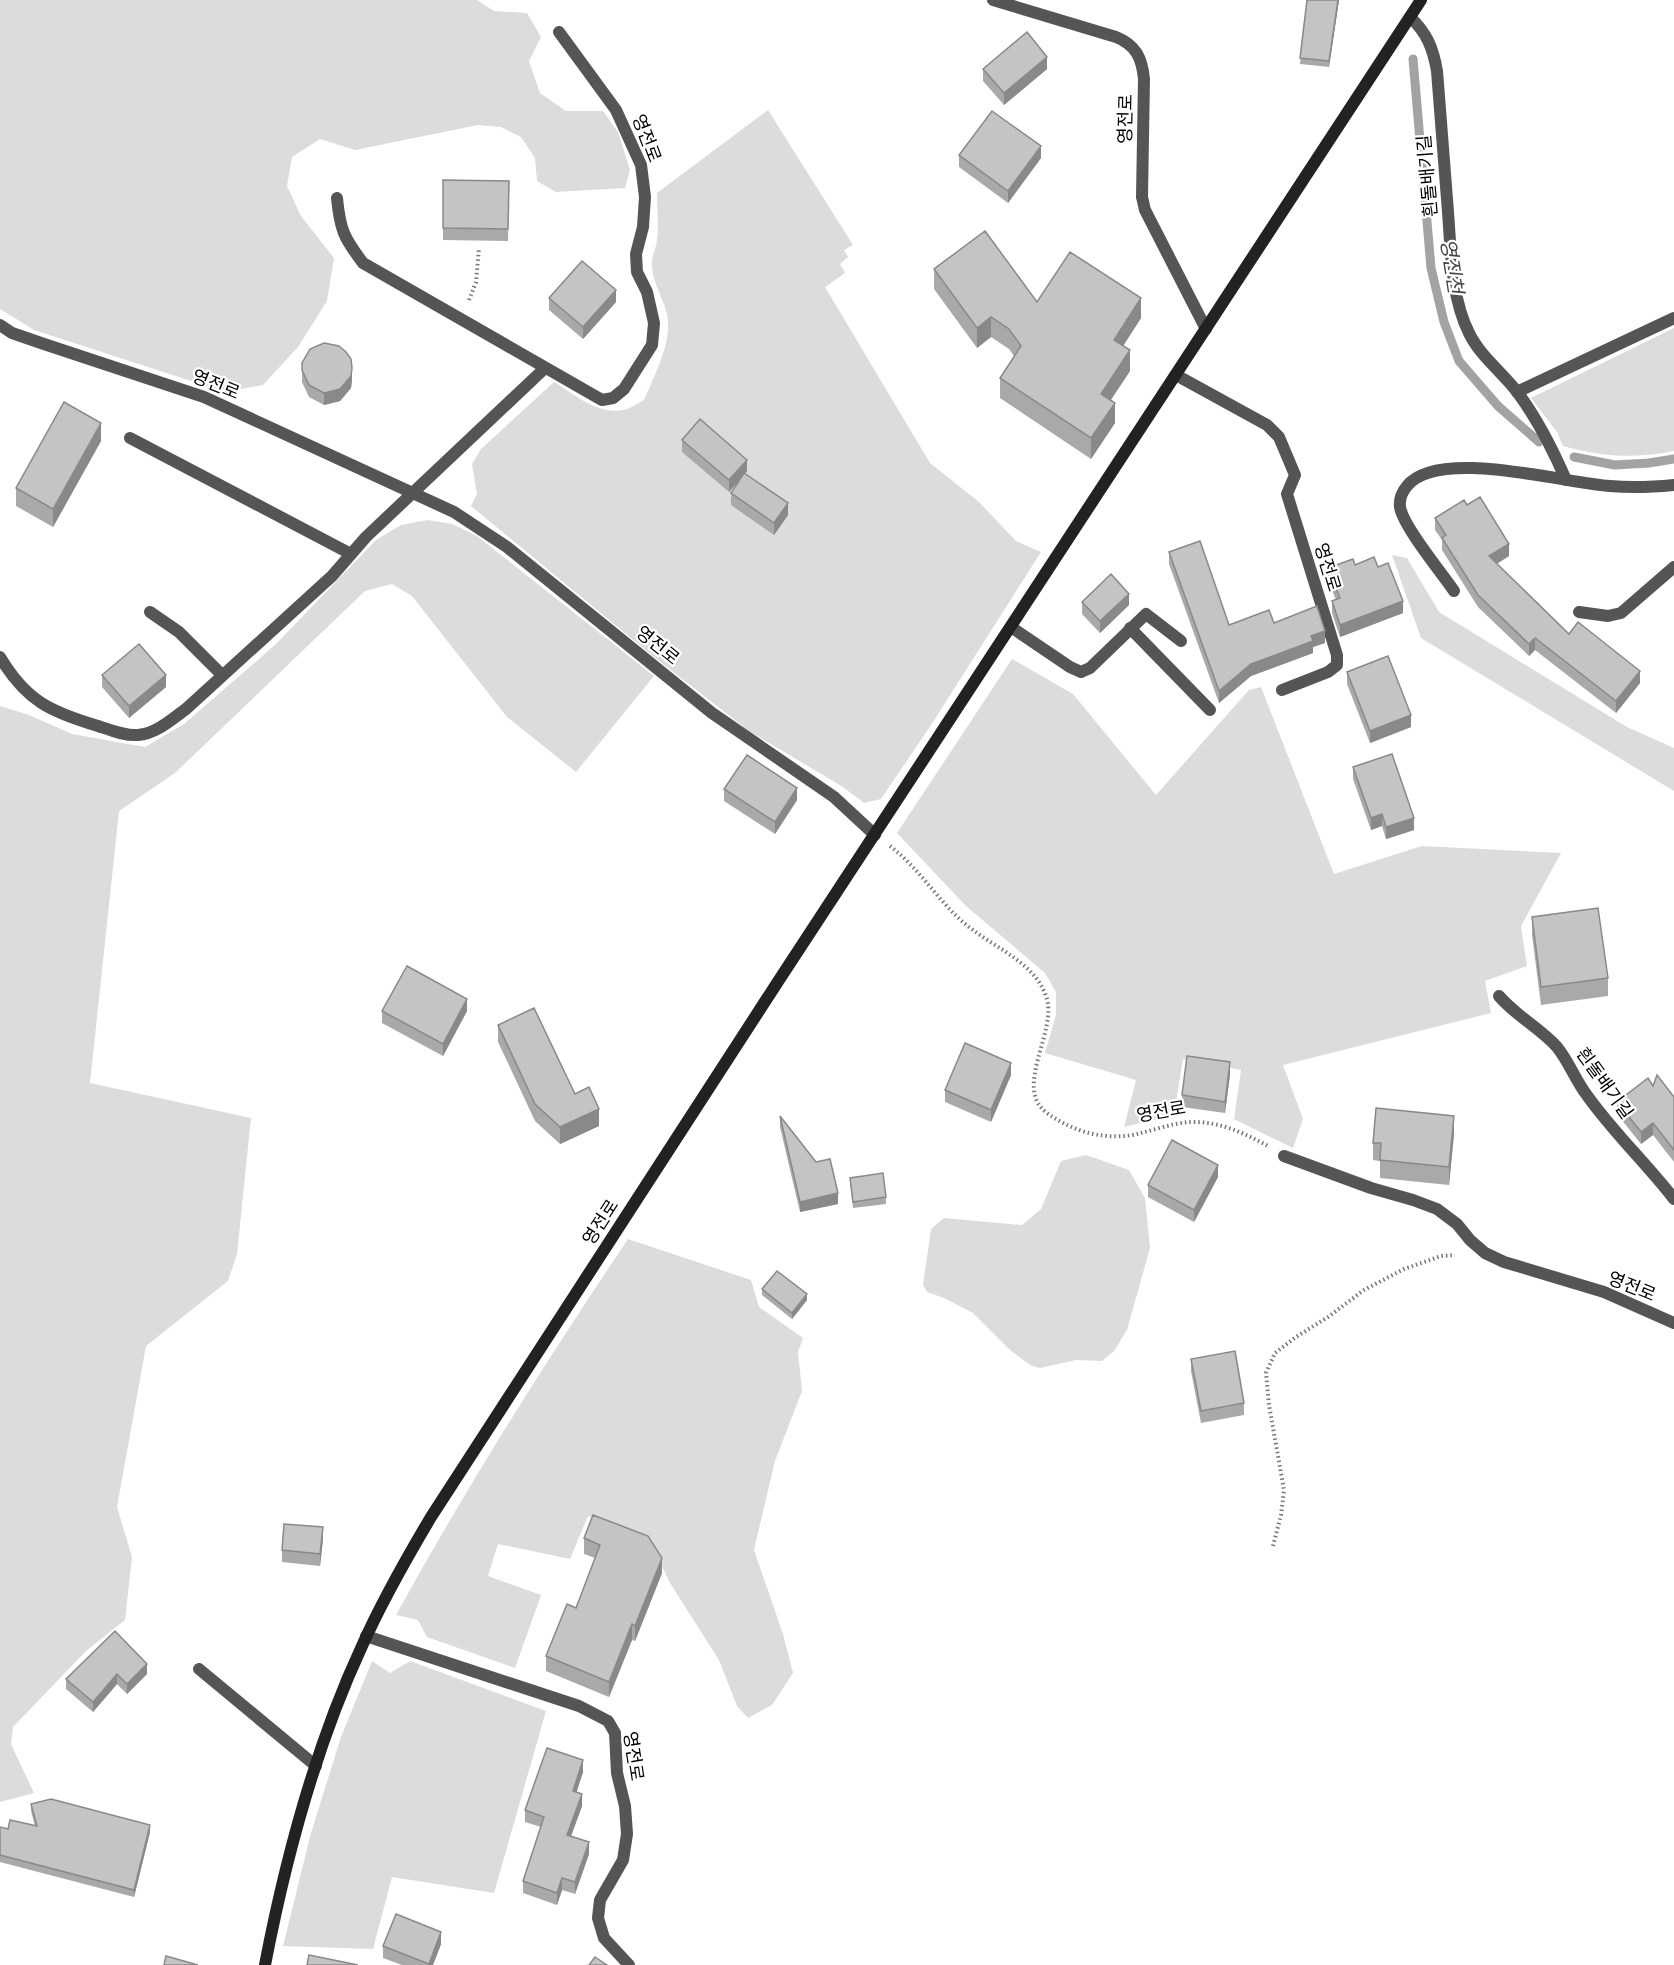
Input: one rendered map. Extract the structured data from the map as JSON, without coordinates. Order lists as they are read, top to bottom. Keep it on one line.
{"streets":{"street":["영전로"],"lane":["흰돌배기길"]},"crossings":[["영전로","흰돌배기길"]],"water":["영진천"]}
